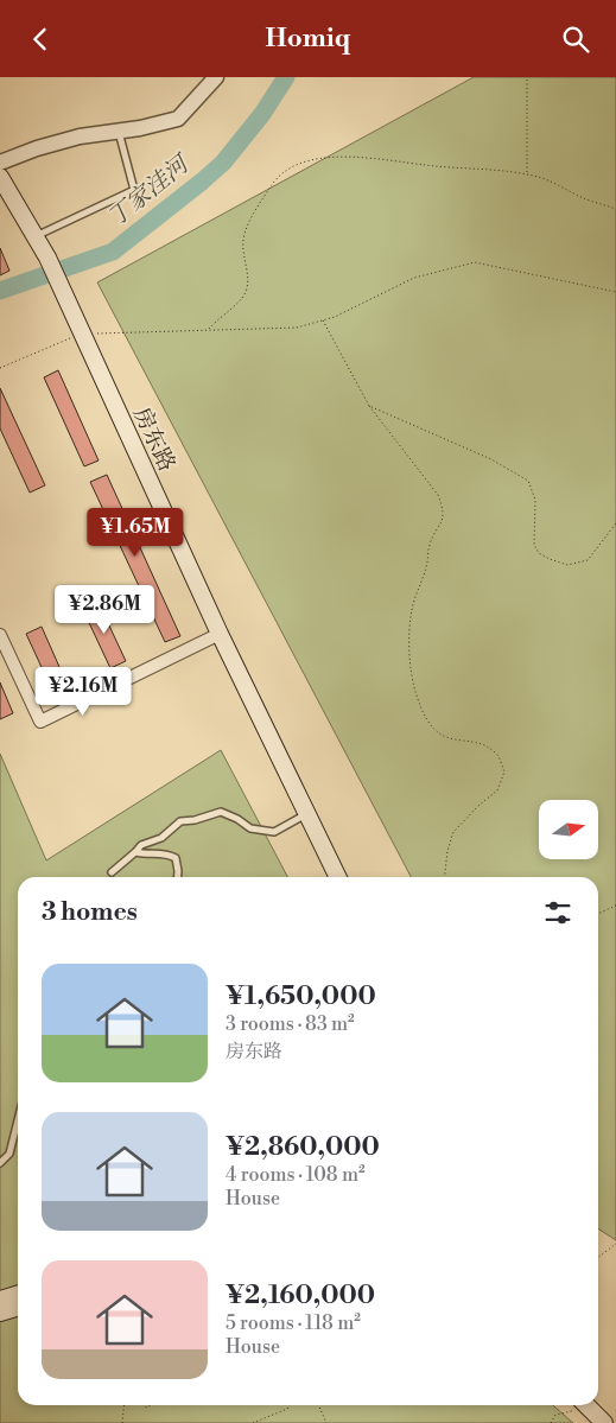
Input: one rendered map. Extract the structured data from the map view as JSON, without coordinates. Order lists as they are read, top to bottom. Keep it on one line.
{"streets":{"main road":["房东路"]},"water":["丁家洼河"],"north":"right","page":{"header":"Homiq","price":["¥1.65M","¥2.86M","¥2.16M"],"heading":"3 homes","list":[{"name":"¥1,650,000","note":"3 rooms · 83 m² · 房东路"},{"name":"¥2,860,000","note":"4 rooms · 108 m² · House"},{"name":"¥2,160,000","note":"5 rooms · 118 m² · House"}]}}
